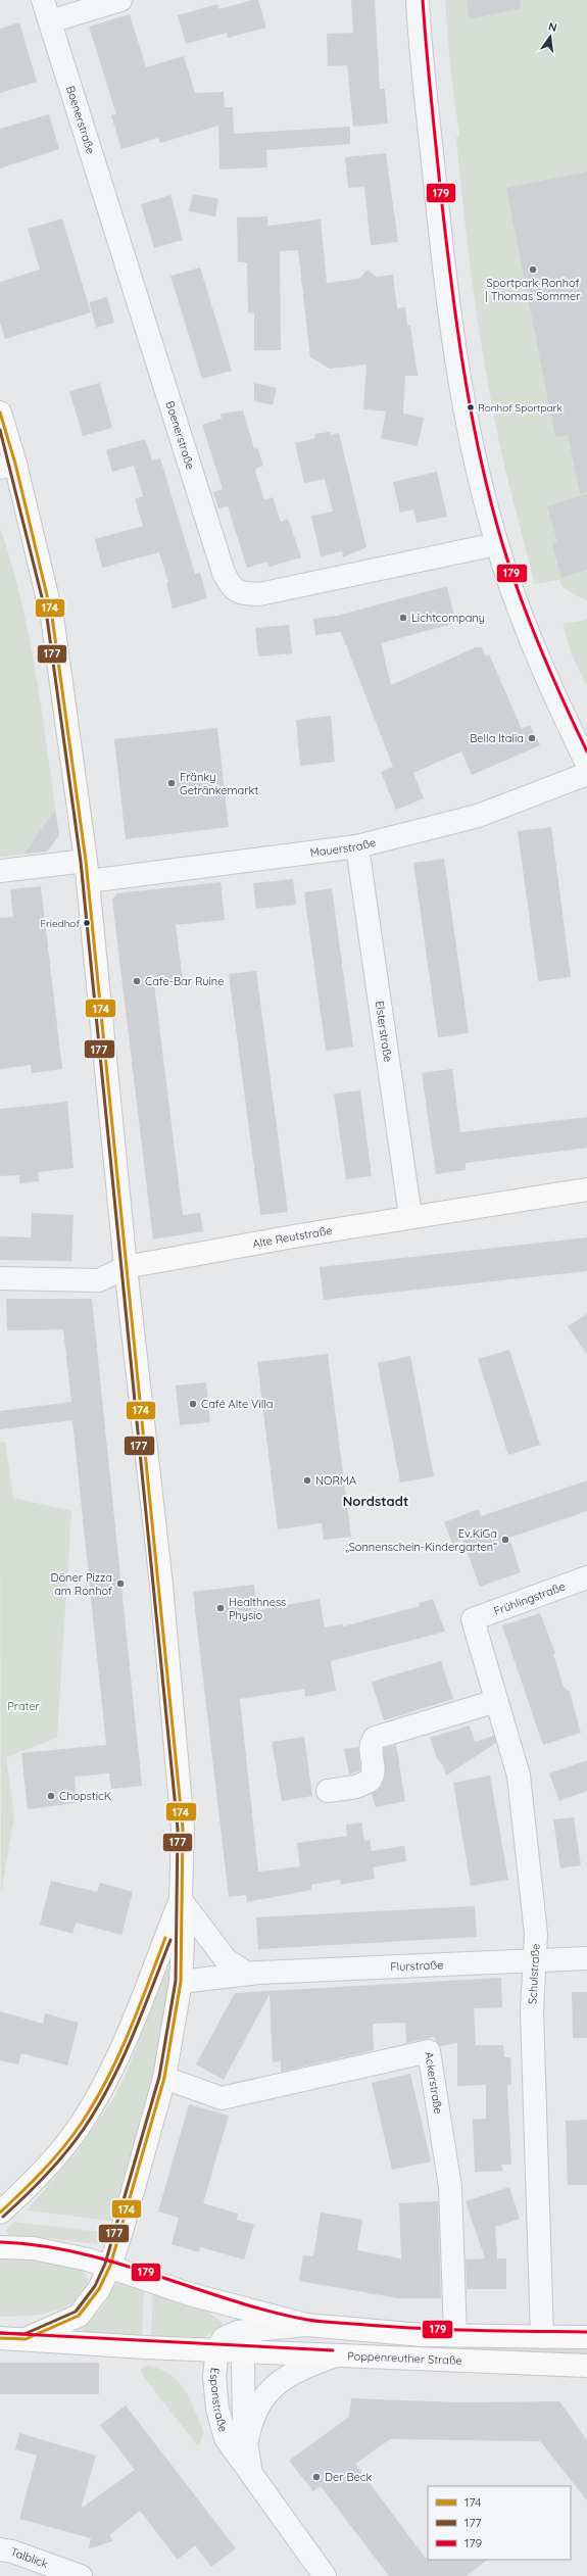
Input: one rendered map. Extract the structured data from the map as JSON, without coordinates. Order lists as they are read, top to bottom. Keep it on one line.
{"streets":{"main road":["Alte Reutstraße","Poppenreuther Straße"],"street":["Boenerstraße","Mauerstraße","Elsterstraße","Frühlingstraße","Flurstraße","Schulstraße","Ackerstraße","Espanstraße","Talblick"]},"crossings":[["Mauerstraße","Elsterstraße"],["Elsterstraße","Alte Reutstraße"],["Frühlingstraße","Schulstraße"],["Flurstraße","Schulstraße"],["Poppenreuther Straße","Espanstraße"]],"districts":["Nordstadt"],"parks":["Prater"],"places":["Sportpark Ronhof | Thomas Sommer","Ronhof Sportpark","Lichtcompany","Bella Italia","Fränky Getränkemarkt","Friedhof","Cafe-Bar Ruine","Café Alte Villa","NORMA","Ev.KiGa „Sonnenschein-Kindergarten“","Döner Pizza am Ronhof","Healthness Physio","ChopsticK","Der Beck"],"lines":["transit line 179","transit line 174","transit line 177"],"legend":["174","177","179"],"north":"top"}
